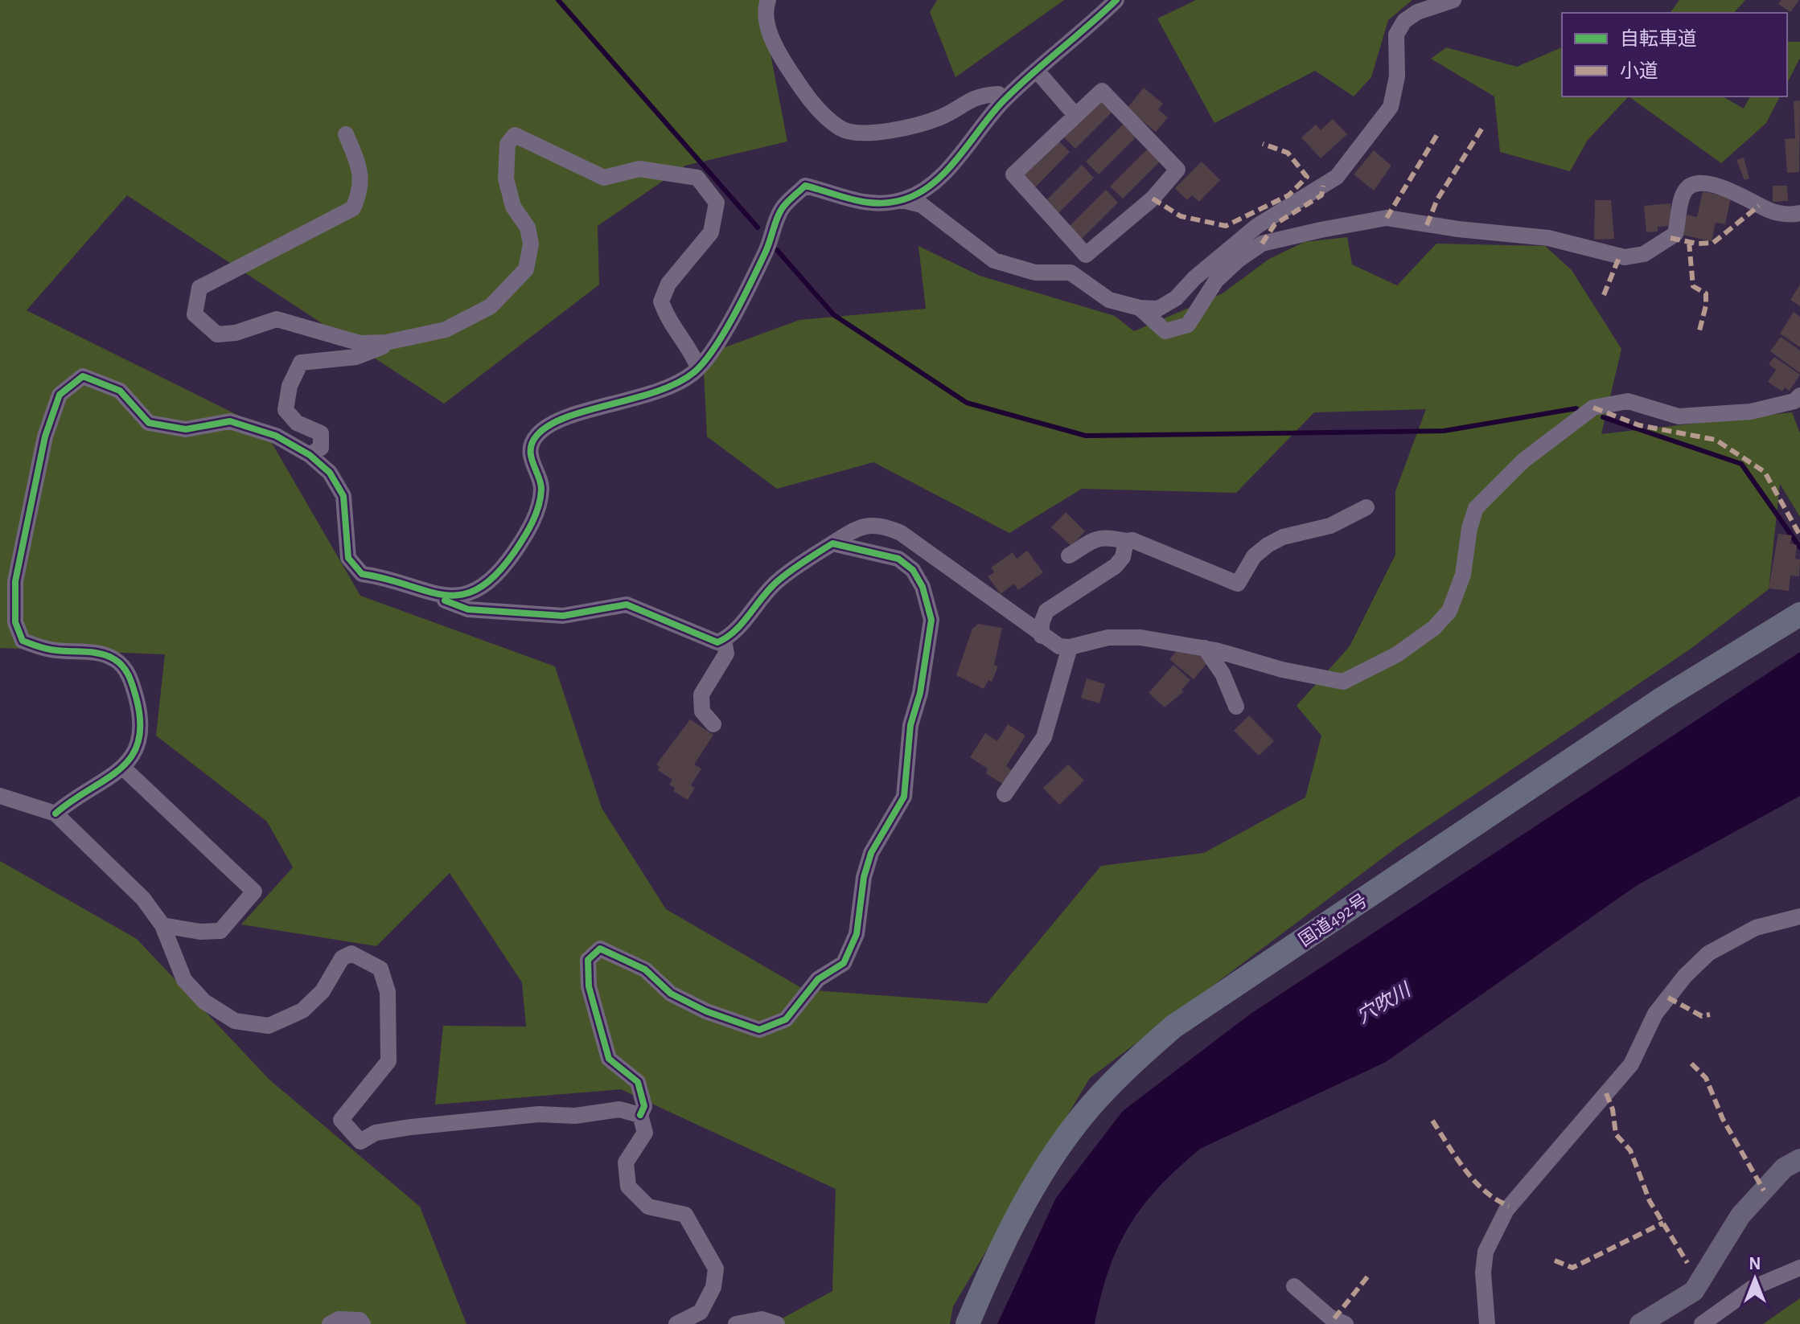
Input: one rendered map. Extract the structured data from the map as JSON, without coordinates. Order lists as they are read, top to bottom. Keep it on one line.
{"streets":{"highway":["国道492号"]},"water":["穴吹川"],"legend":["自転車道","小道"],"north":"top"}
